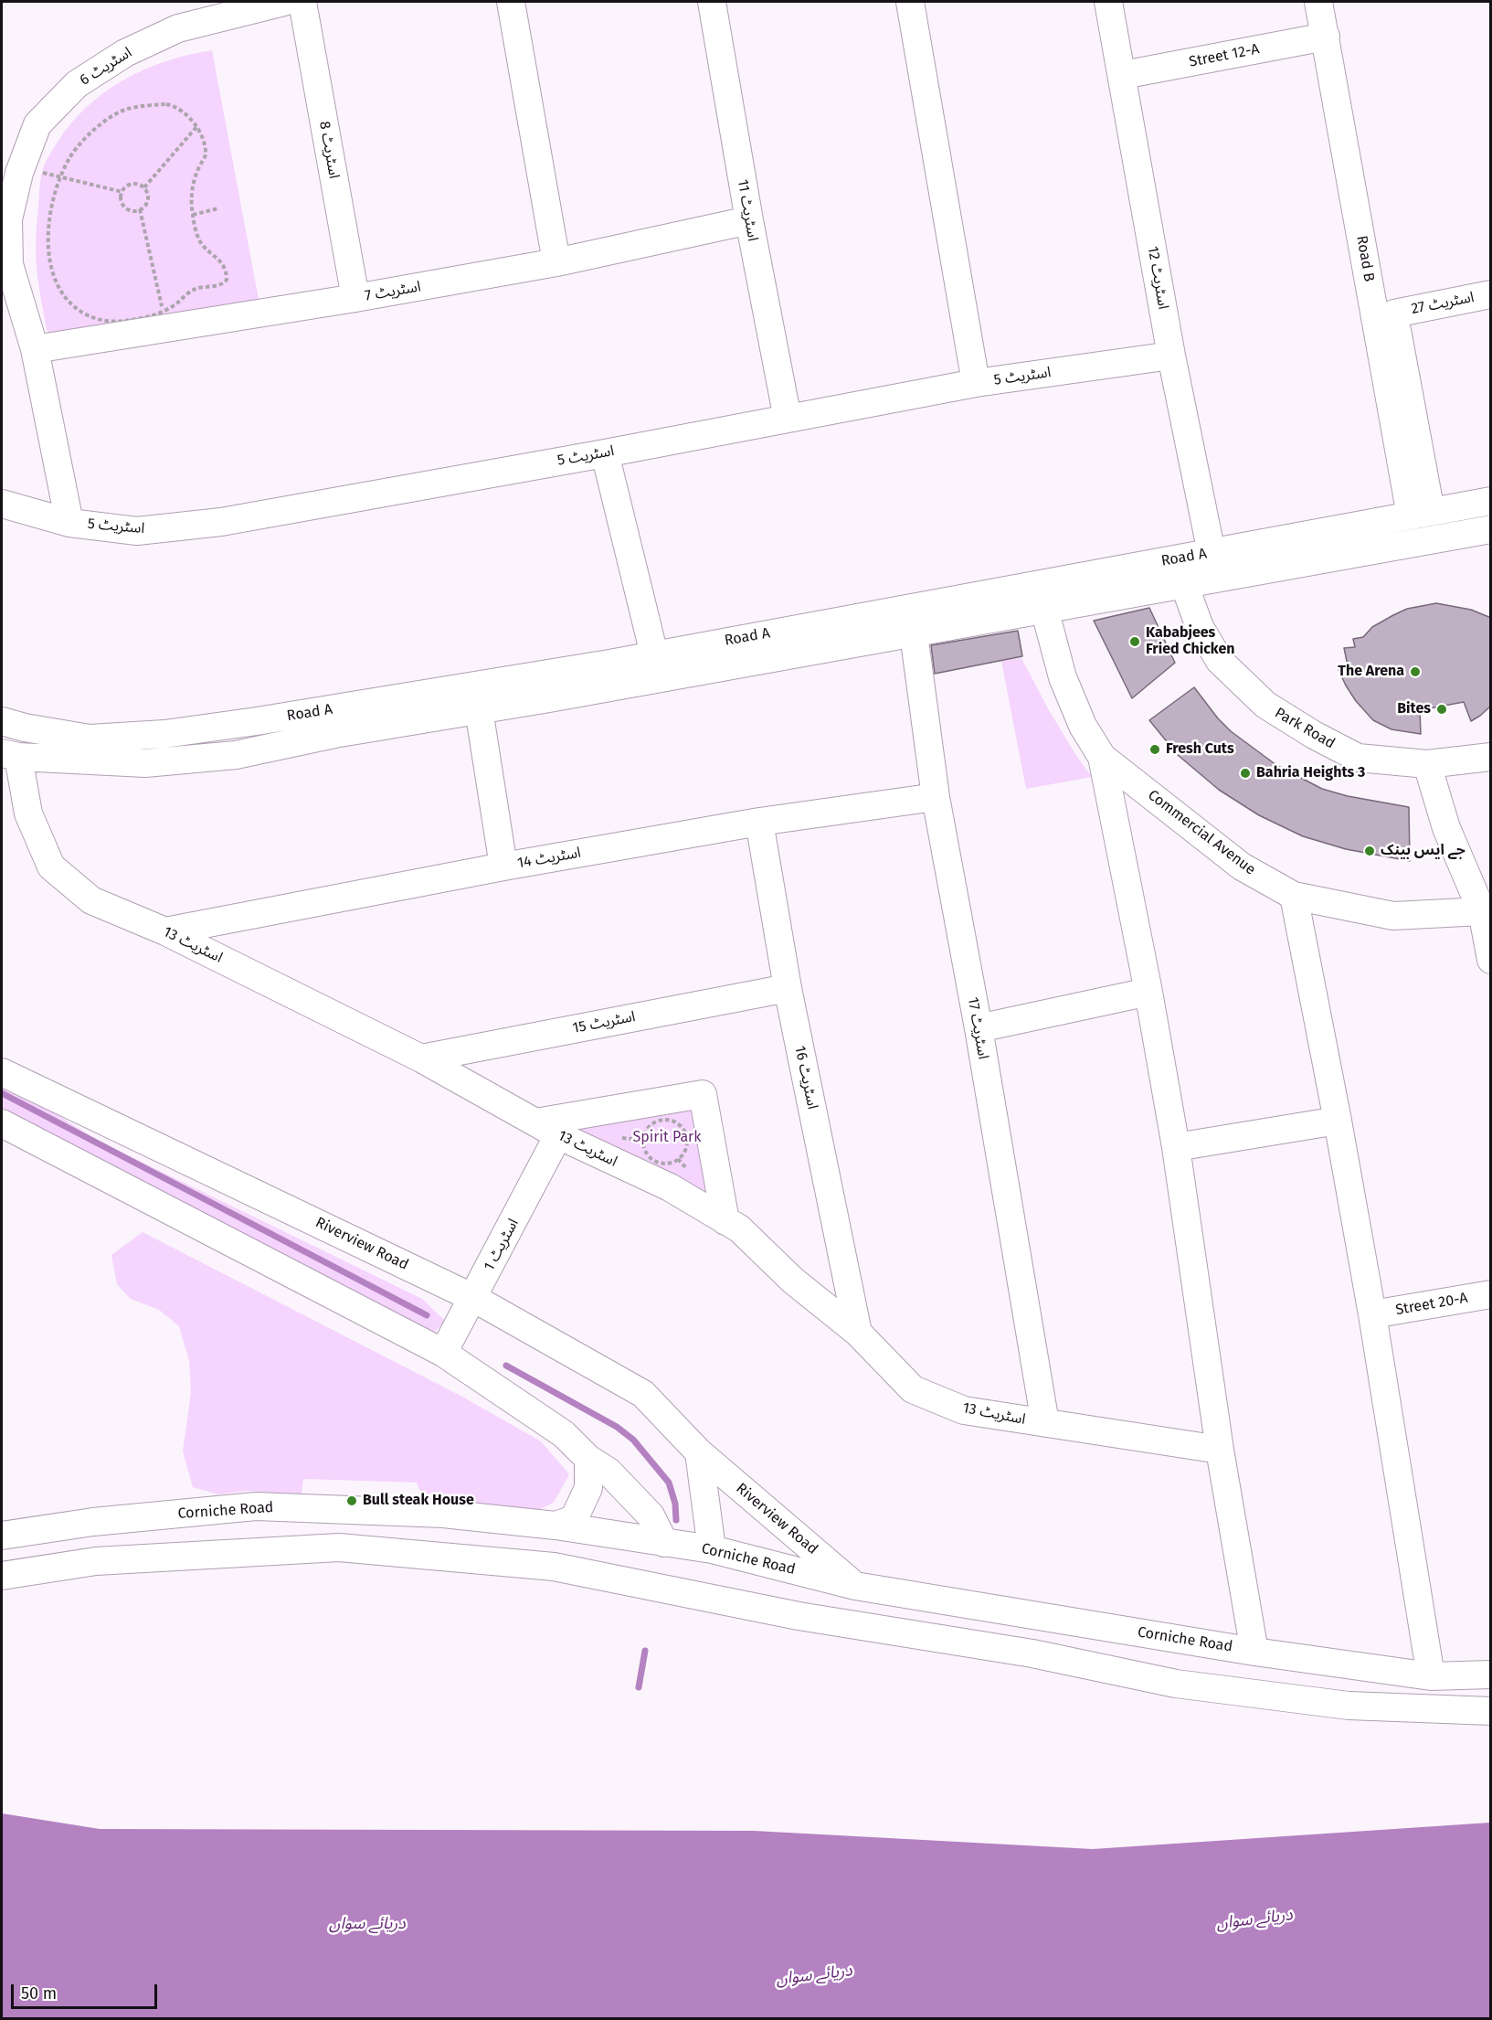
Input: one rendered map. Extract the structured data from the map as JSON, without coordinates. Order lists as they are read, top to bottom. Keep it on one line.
{"streets":{"street":["Street 12-A","اسٹریٹ 6","اسٹریٹ 8","اسٹریٹ 11","Road B","اسٹریٹ 12","اسٹریٹ 7","اسٹریٹ 27","اسٹریٹ 5","Road A","Park Road","Commercial Avenue","اسٹریٹ 14","اسٹریٹ 13","اسٹریٹ 15","اسٹریٹ 17","اسٹریٹ 16","Riverview Road","اسٹریٹ 1","Street 20-A","Corniche Road"]},"crossings":[["Street 12-A","Road B"],["Street 12-A","اسٹریٹ 12"],["اسٹریٹ 6","اسٹریٹ 7"],["اسٹریٹ 6","اسٹریٹ 5"],["اسٹریٹ 8","اسٹریٹ 7"],["اسٹریٹ 11","اسٹریٹ 7"],["اسٹریٹ 11","اسٹریٹ 5"],["Road B","اسٹریٹ 27"],["Road B","Road A"],["اسٹریٹ 12","اسٹریٹ 5"],["اسٹریٹ 12","Road A"],["Road A","Park Road"],["Road A","Commercial Avenue"],["Road A","اسٹریٹ 13"],["Road A","اسٹریٹ 17"],["اسٹریٹ 14","اسٹریٹ 13"],["اسٹریٹ 14","اسٹریٹ 17"],["اسٹریٹ 14","اسٹریٹ 16"],["اسٹریٹ 13","اسٹریٹ 15"],["اسٹریٹ 13","اسٹریٹ 17"],["اسٹریٹ 13","اسٹریٹ 16"],["اسٹریٹ 13","اسٹریٹ 1"],["اسٹریٹ 15","اسٹریٹ 16"],["Riverview Road","اسٹریٹ 1"],["Riverview Road","Corniche Road"]],"water":["دریائے سواں"],"parks":["Spirit Park"],"places":["Kababjees Fried Chicken","The Arena","Bites","Fresh Cuts","Bahria Heights 3","جے ایس بینک","Bull steak House"],"scale_bar":"50 m"}
